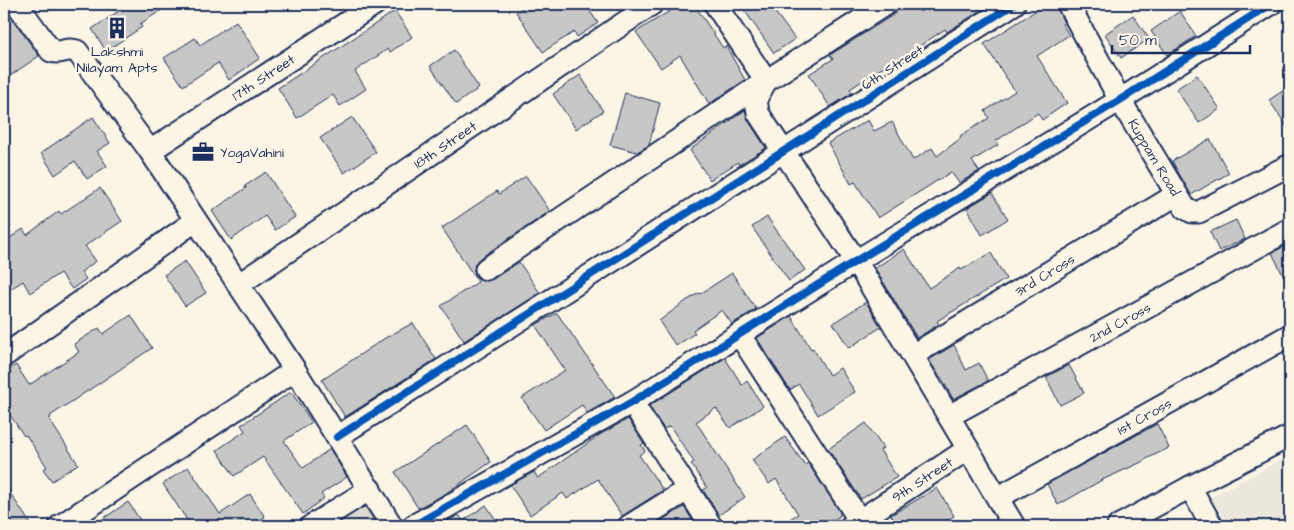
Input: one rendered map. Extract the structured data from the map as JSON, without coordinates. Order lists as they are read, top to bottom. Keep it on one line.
{"streets":{"street":["6th Street","17th Street","18th Street","Kuppam Road","3rd Cross","2nd Cross","1st Cross","9th Street"]},"crossings":[["Kuppam Road","3rd Cross"]],"places":{"building":["Lakshmi Nilayam Apts"],"office":["YogaVahini"]},"scale_bar":"50 m"}
